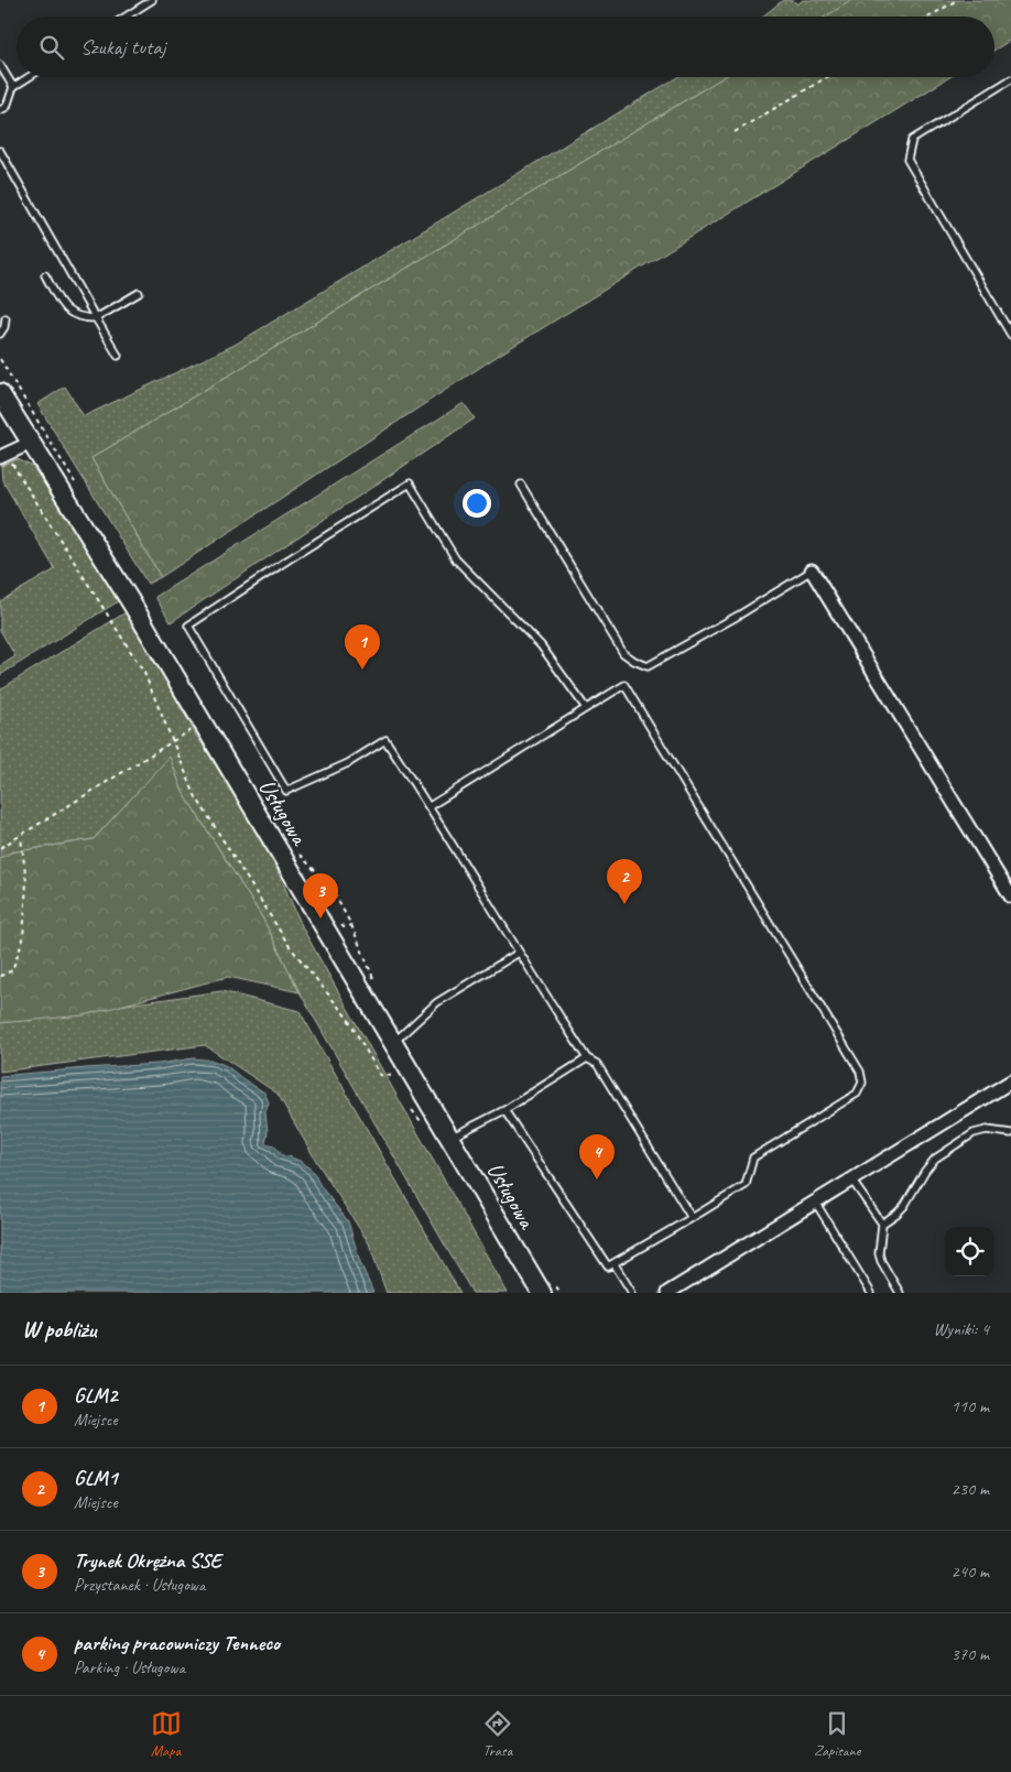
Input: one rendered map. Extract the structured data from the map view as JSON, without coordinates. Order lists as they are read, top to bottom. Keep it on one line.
{"streets":{"street":["Usługowa"]},"page":{"search":"Szukaj tutaj","pins":["1","2","3","4"],"heading":["W pobliżu","Wyniki: 4"],"list":[{"mark":"1","name":"GLM2","note":"Miejsce","value":"110 m"},{"mark":"2","name":"GLM1","note":"Miejsce","value":"230 m"},{"mark":"3","name":"Trynek Okrężna SSE","note":"Przystanek · Usługowa","value":"240 m"},{"mark":"4","name":"parking pracowniczy Tenneco","note":"Parking · Usługowa","value":"370 m"}],"nav":["Mapa","Trasa","Zapisane"]}}
